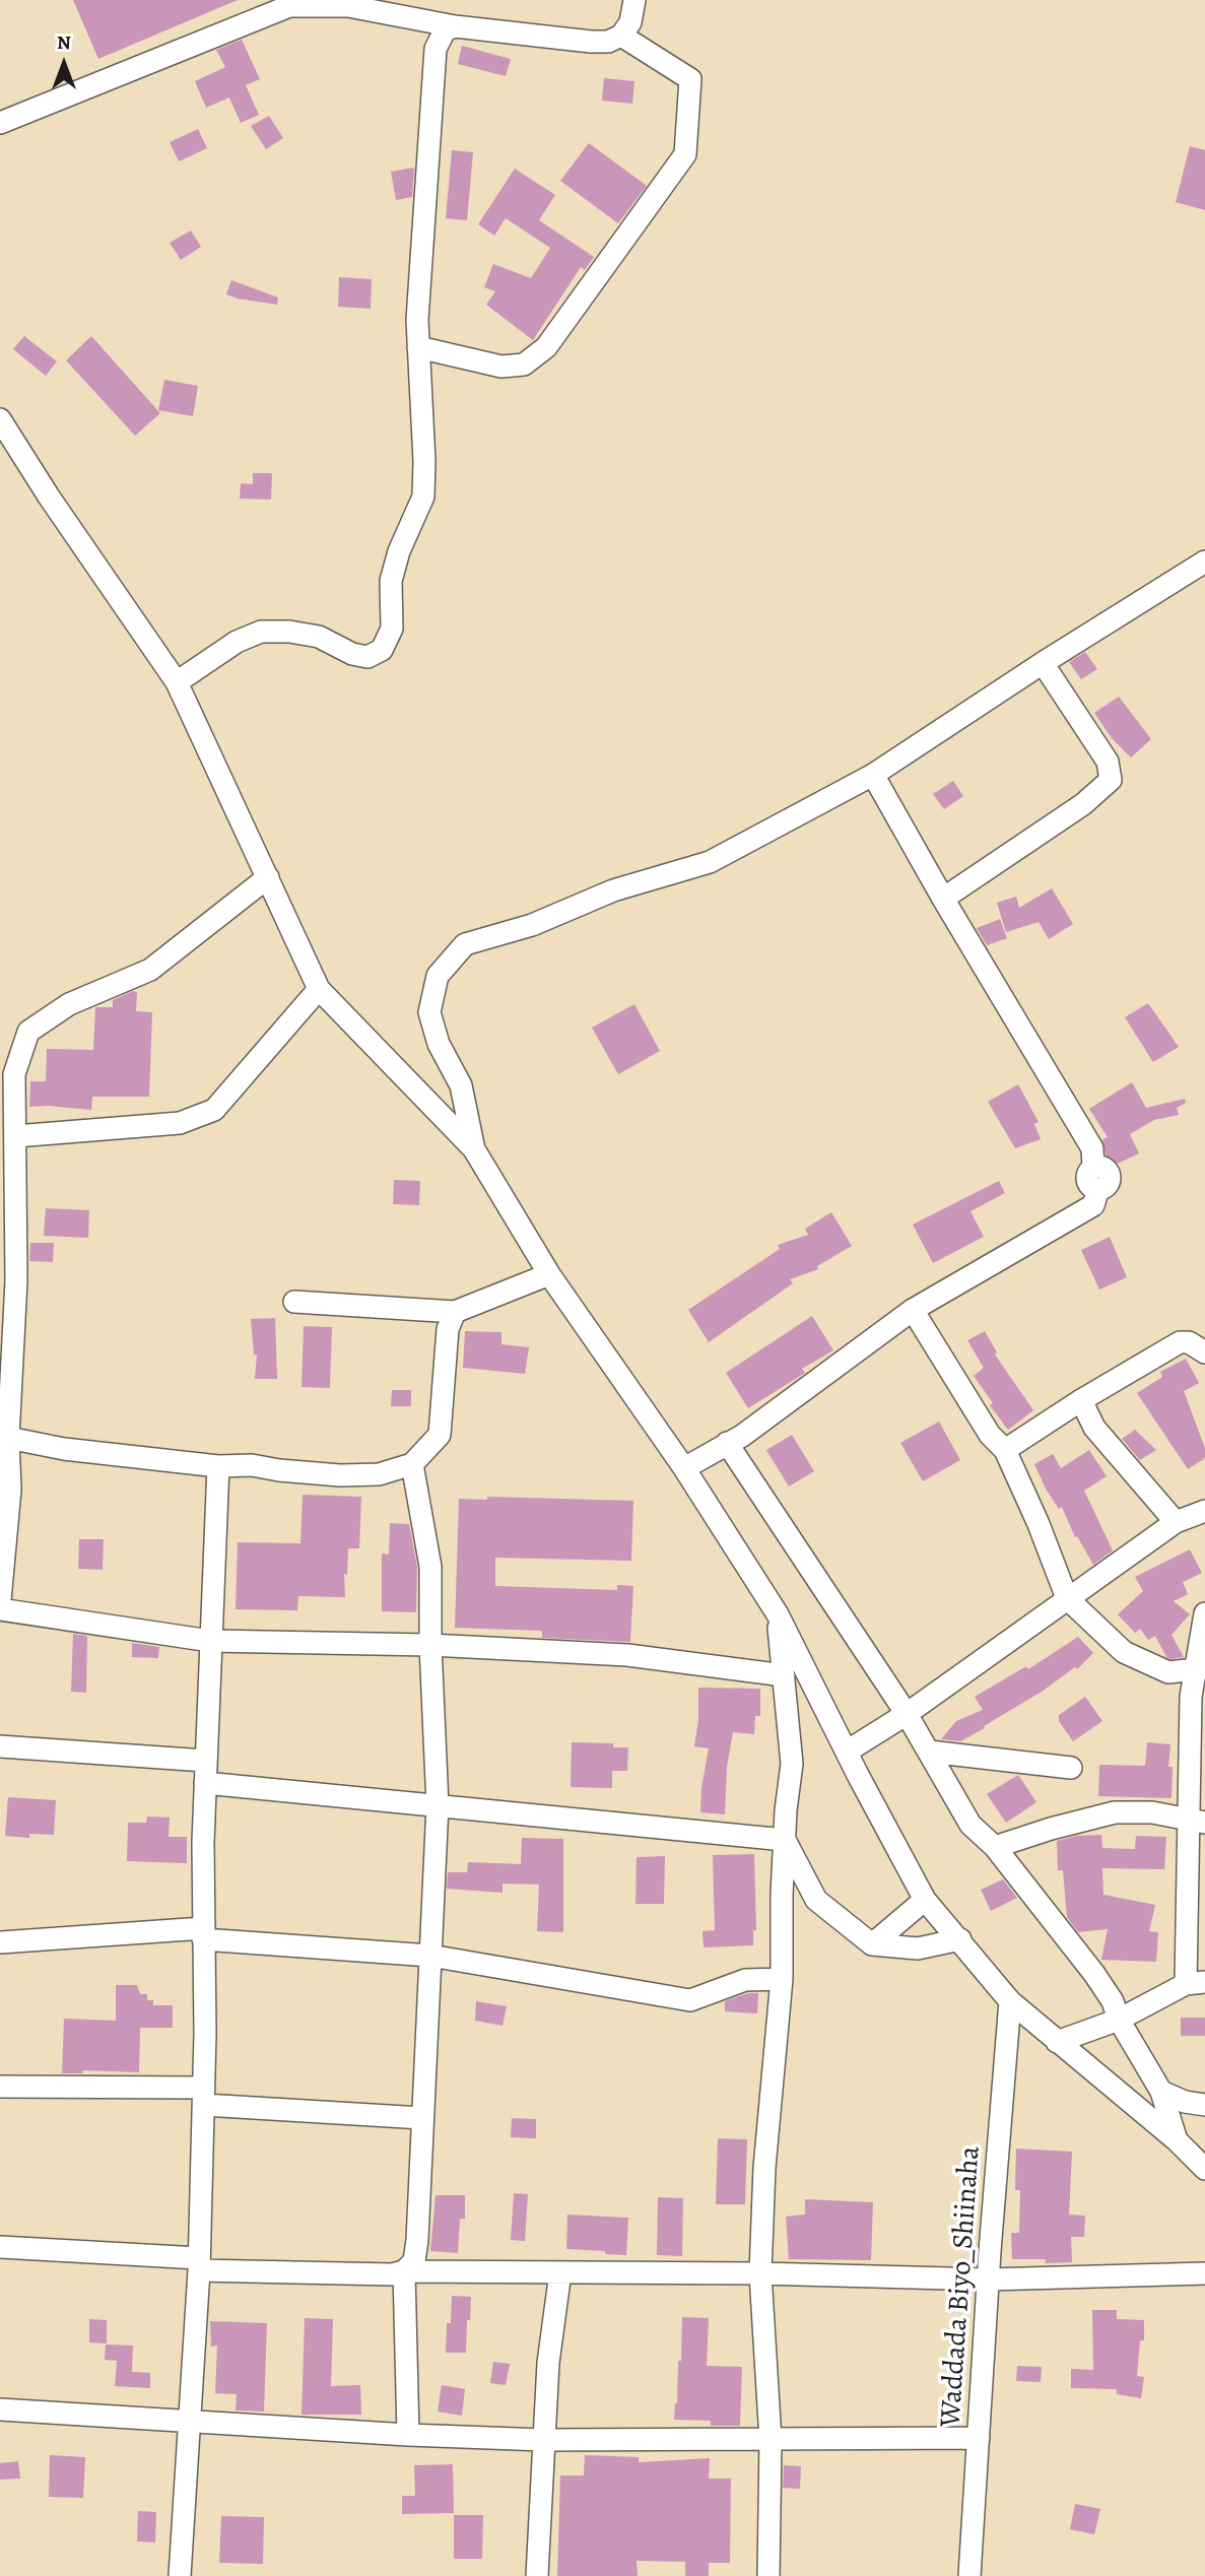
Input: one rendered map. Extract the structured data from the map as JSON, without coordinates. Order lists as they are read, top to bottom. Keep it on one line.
{"streets":{"street":["Waddada Biyo_Shiinaha"]},"north":"top"}
